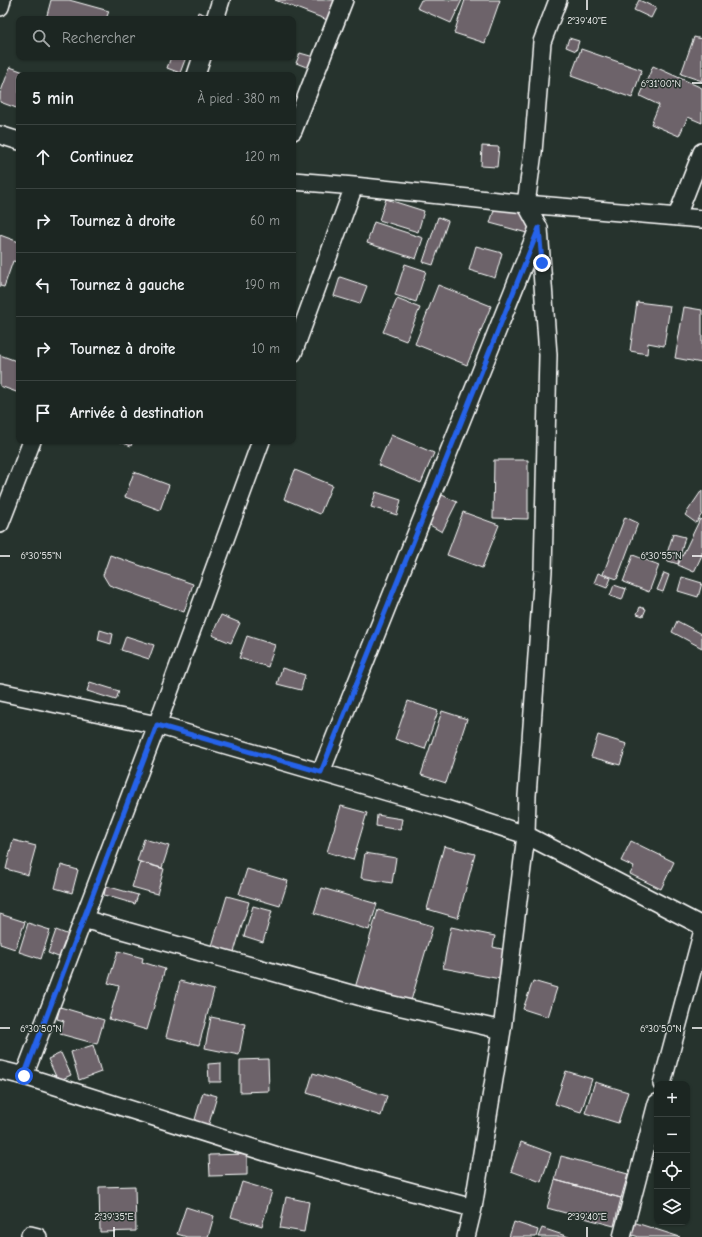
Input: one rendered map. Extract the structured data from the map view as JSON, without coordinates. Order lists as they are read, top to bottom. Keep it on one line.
{"page":{"search":"Rechercher","heading":["5 min","À pied · 380 m"],"list":[["Continuez","120 m"],["Tournez à droite","60 m"],["Tournez à gauche","190 m"],["Tournez à droite","10 m"],"Arrivée à destination"],"map_buttons":["+","−"]},"coordinates":["2°39'40\"E","6°31'00\"N","6°30'55\"N","6°30'50\"N","2°39'35\"E"]}
